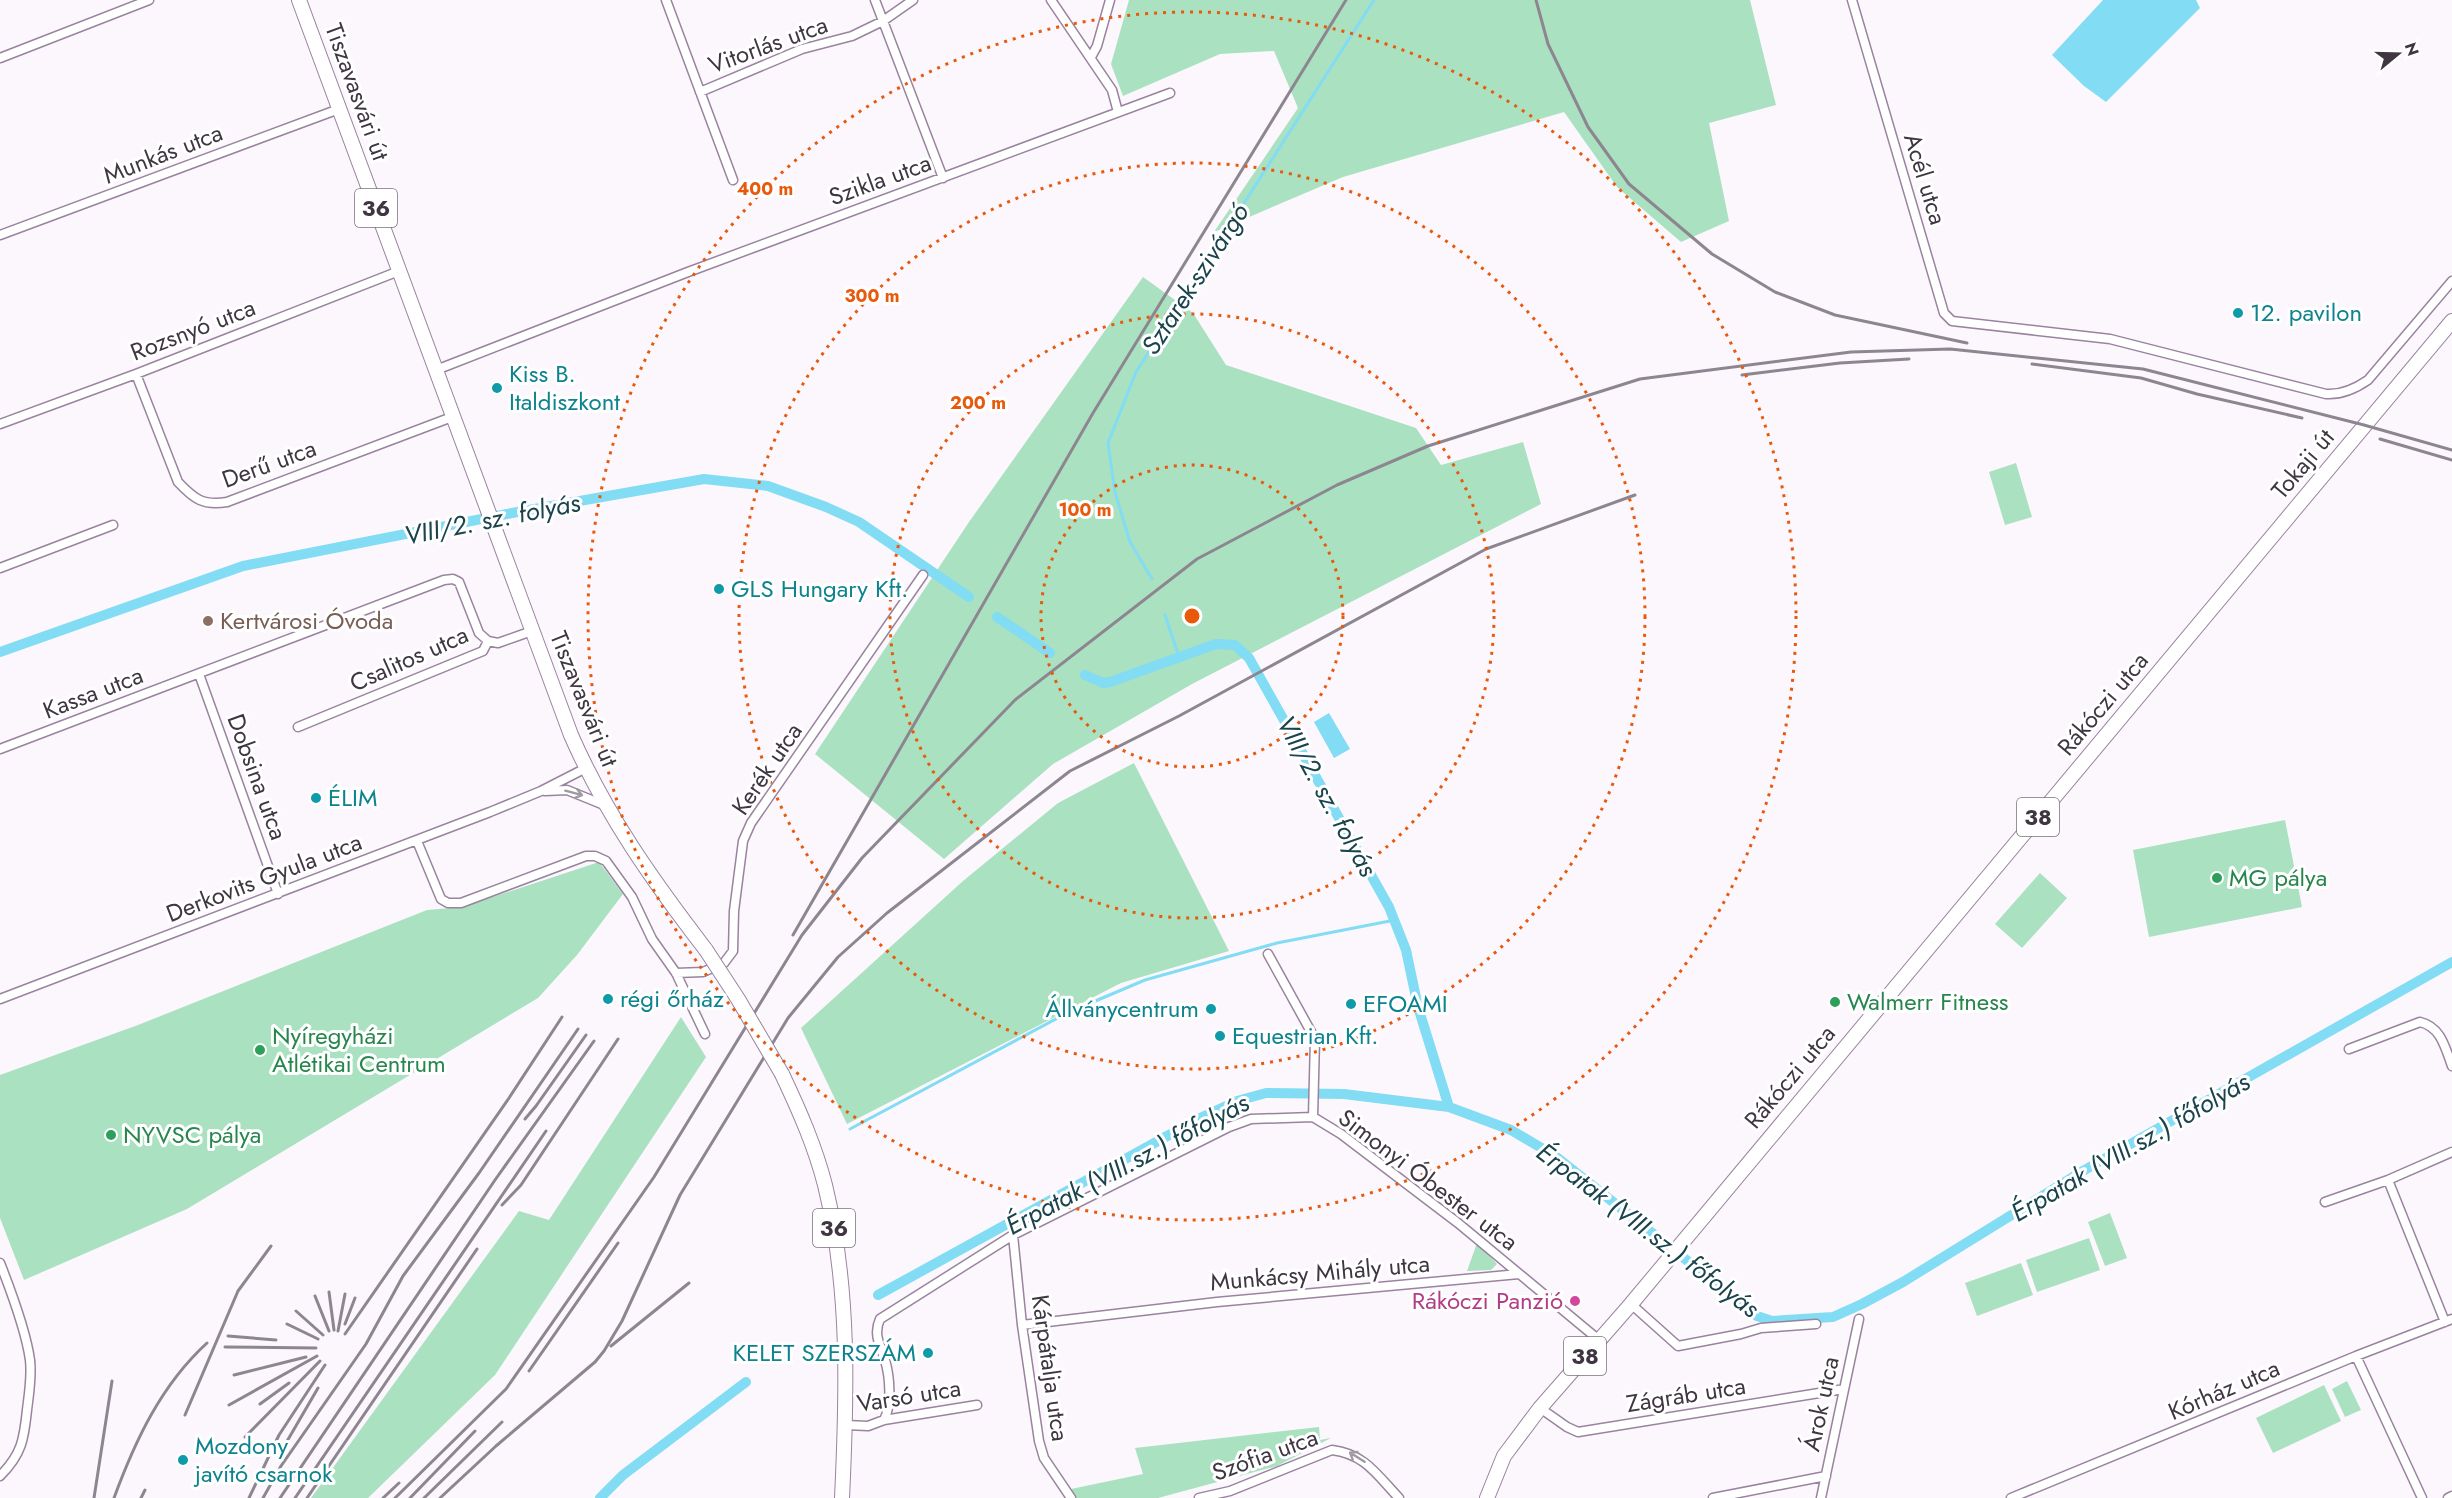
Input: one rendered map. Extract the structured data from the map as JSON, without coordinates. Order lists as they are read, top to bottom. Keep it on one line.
{"streets":{"main road":["Tiszavasvári út","36","Tokaji út","Rákóczi utca","38"],"street":["Vitorlás utca","Munkás utca","Acél utca","Szikla utca","Rozsnyó utca","Derű utca","Csalitos utca","Kassa utca","Kerék utca","Dobsina utca","Derkovits Gyula utca","Simonyi Óbester utca","Munkácsy Mihály utca","Kárpátalja utca","Kórház utca","Zágráb utca","Varsó utca","Árok utca","Szófia utca"]},"crossings":[["Tiszavasvári út","Munkás utca"],["Tiszavasvári út","Szikla utca"],["Tiszavasvári út","36"],["Tiszavasvári út","Rozsnyó utca"],["Tiszavasvári út","Derű utca"],["Tiszavasvári út","Csalitos utca"],["Tiszavasvári út","Derkovits Gyula utca"],["Tiszavasvári út","Varsó utca"],["36","Varsó utca"],["Rozsnyó utca","Derű utca"],["Tokaji út","Rákóczi utca"],["Csalitos utca","Kassa utca"],["Kassa utca","Dobsina utca"],["Rákóczi utca","Zágráb utca"],["Dobsina utca","Derkovits Gyula utca"],["Simonyi Óbester utca","Munkácsy Mihály utca"],["Simonyi Óbester utca","Kárpátalja utca"],["Simonyi Óbester utca","Varsó utca"],["Munkácsy Mihály utca","Kárpátalja utca"],["Zágráb utca","Árok utca"]],"one_way":["Szófia utca"],"water":["Sztarek-szivárgó","VIII/2. sz. folyás","Érpatak (VIII.sz.) főfolyás"],"places":["12. pavilon","Kiss B. Italdiszkont","GLS Hungary Kft.","Kertvárosi Óvoda","ÉLIM","MG pálya","régi őrház","Walmerr Fitness","EFOAMI","Állványcentrum","Equestrian Kft.","Nyíregyházi Atlétikai Centrum","NYVSC pálya","Rákóczi Panzió","KELET SZERSZÁM","Mozdony javító csarnok"],"north":"right","rings":["400 m","300 m","200 m","100 m"]}
